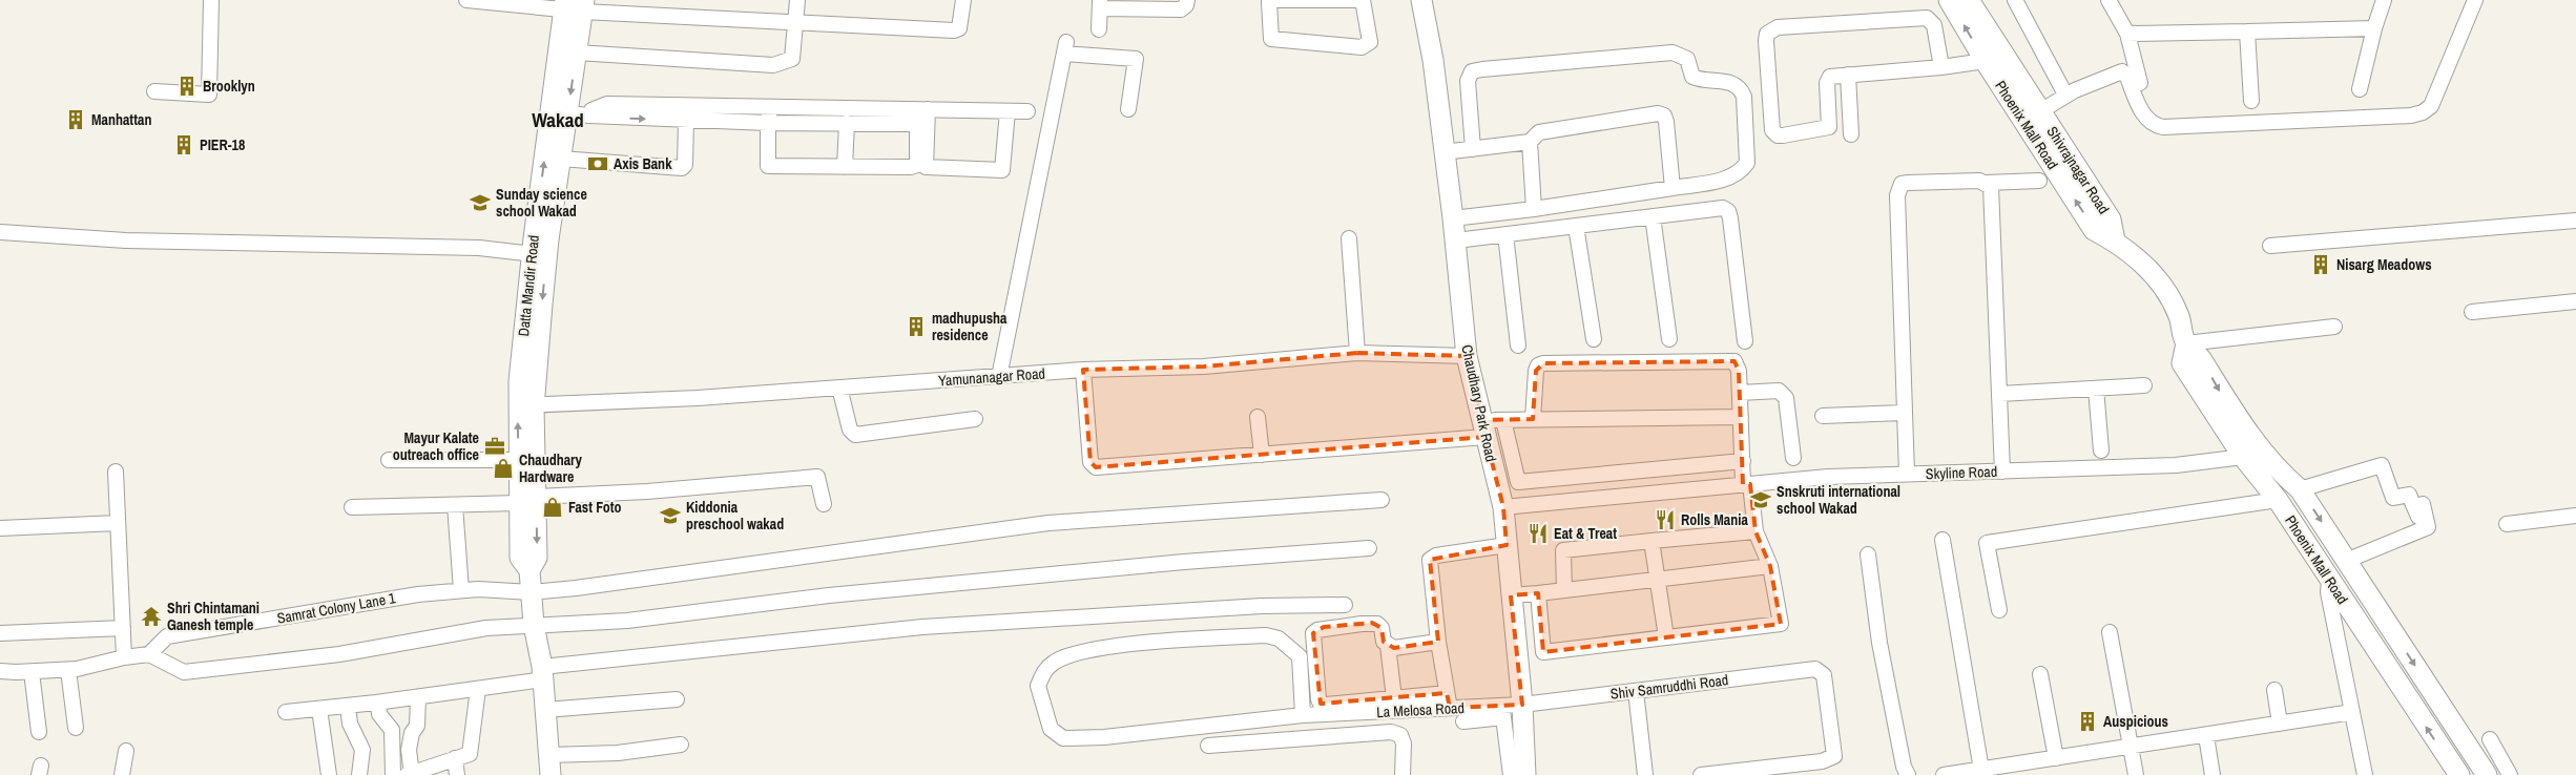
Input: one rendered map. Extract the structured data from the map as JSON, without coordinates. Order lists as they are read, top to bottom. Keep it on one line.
{"streets":{"street":["Phoenix Mall Road","Shivrajnagar Road","Datta Mandir Road","Yamunanagar Road","Chaudhary Park Road","Skyline Road","Samrat Colony Lane 1","Shiv Samruddhi Road","La Melosa Road"]},"crossings":[["Phoenix Mall Road","Shivrajnagar Road"],["Phoenix Mall Road","Skyline Road"],["Datta Mandir Road","Yamunanagar Road"],["Datta Mandir Road","Samrat Colony Lane 1"],["Yamunanagar Road","Chaudhary Park Road"],["Chaudhary Park Road","Skyline Road"],["Chaudhary Park Road","Shiv Samruddhi Road"],["Chaudhary Park Road","La Melosa Road"],["Shiv Samruddhi Road","La Melosa Road"]],"districts":["Wakad"],"places":{"building":["Brooklyn","Manhattan","PIER-18","Nisarg Meadows","madhupusha residence","Auspicious"],"bank":["Axis Bank"],"school or university":["Sunday science school Wakad","Snskruti international school Wakad","Kiddonia preschool wakad"],"office":["Mayur Kalate outreach office"],"shop":["Chaudhary Hardware","Fast Foto"],"restaurant":["Rolls Mania","Eat & Treat"],"temple":["Shri Chintamani Ganesh temple"]}}
